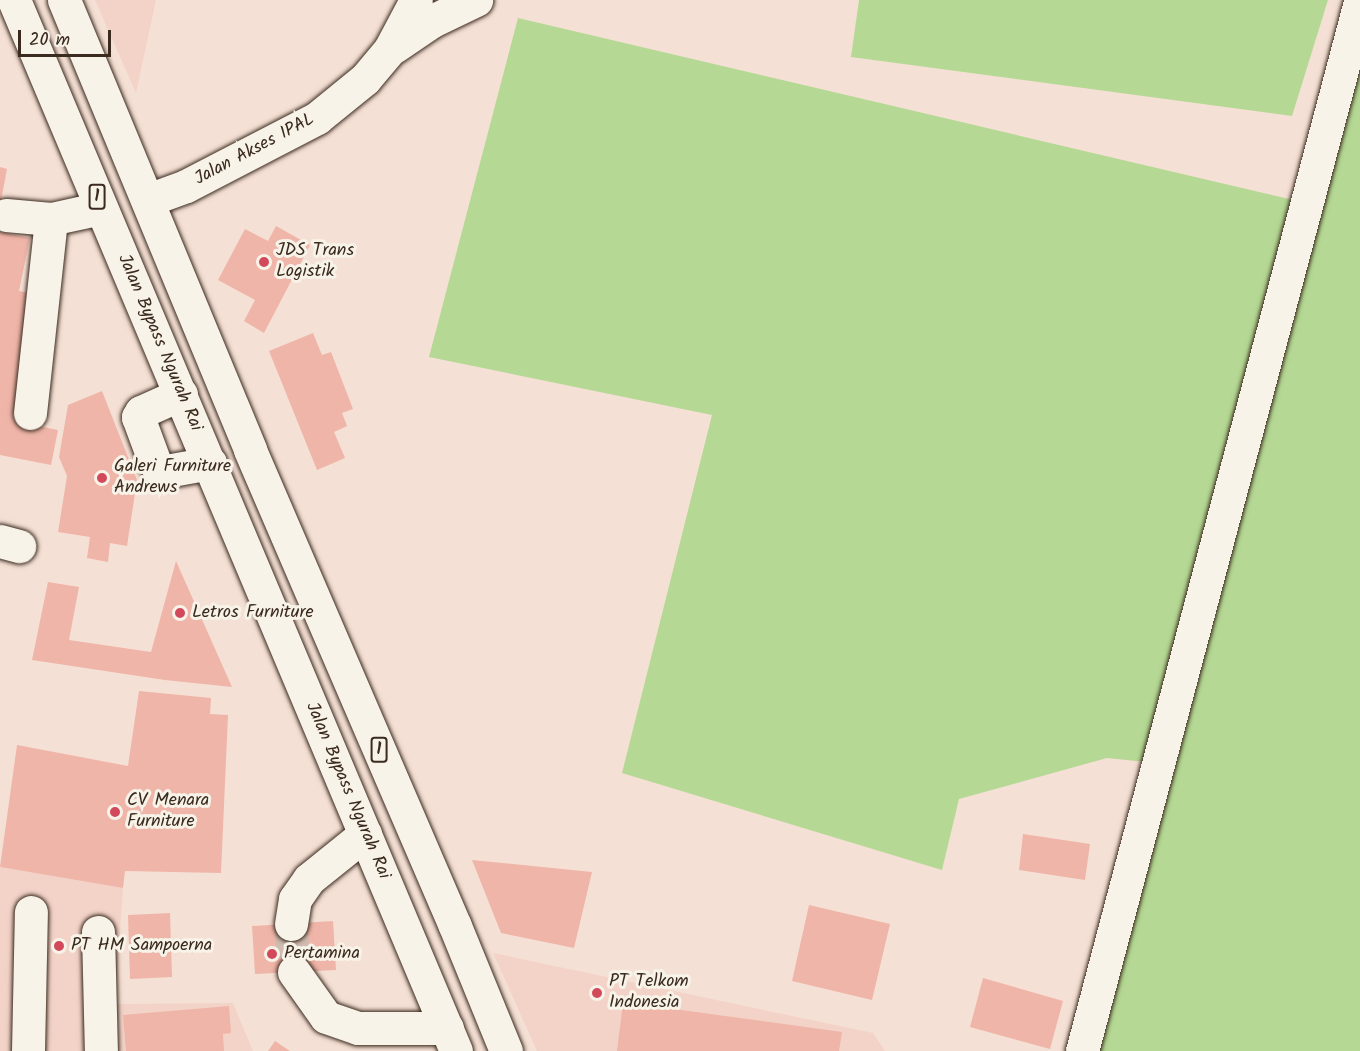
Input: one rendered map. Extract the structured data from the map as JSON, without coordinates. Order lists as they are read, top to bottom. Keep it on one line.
{"streets":{"main road":["Jalan Akses IPAL","1","Jalan Bypass Ngurah Rai"]},"crossings":[["Jalan Akses IPAL","1"]],"places":["JDS Trans Logistik","Galeri Furniture Andrews","Letros Furniture","CV Menara Furniture","PT HM Sampoerna","Pertamina","PT Telkom Indonesia"],"scale_bar":"20 m"}
